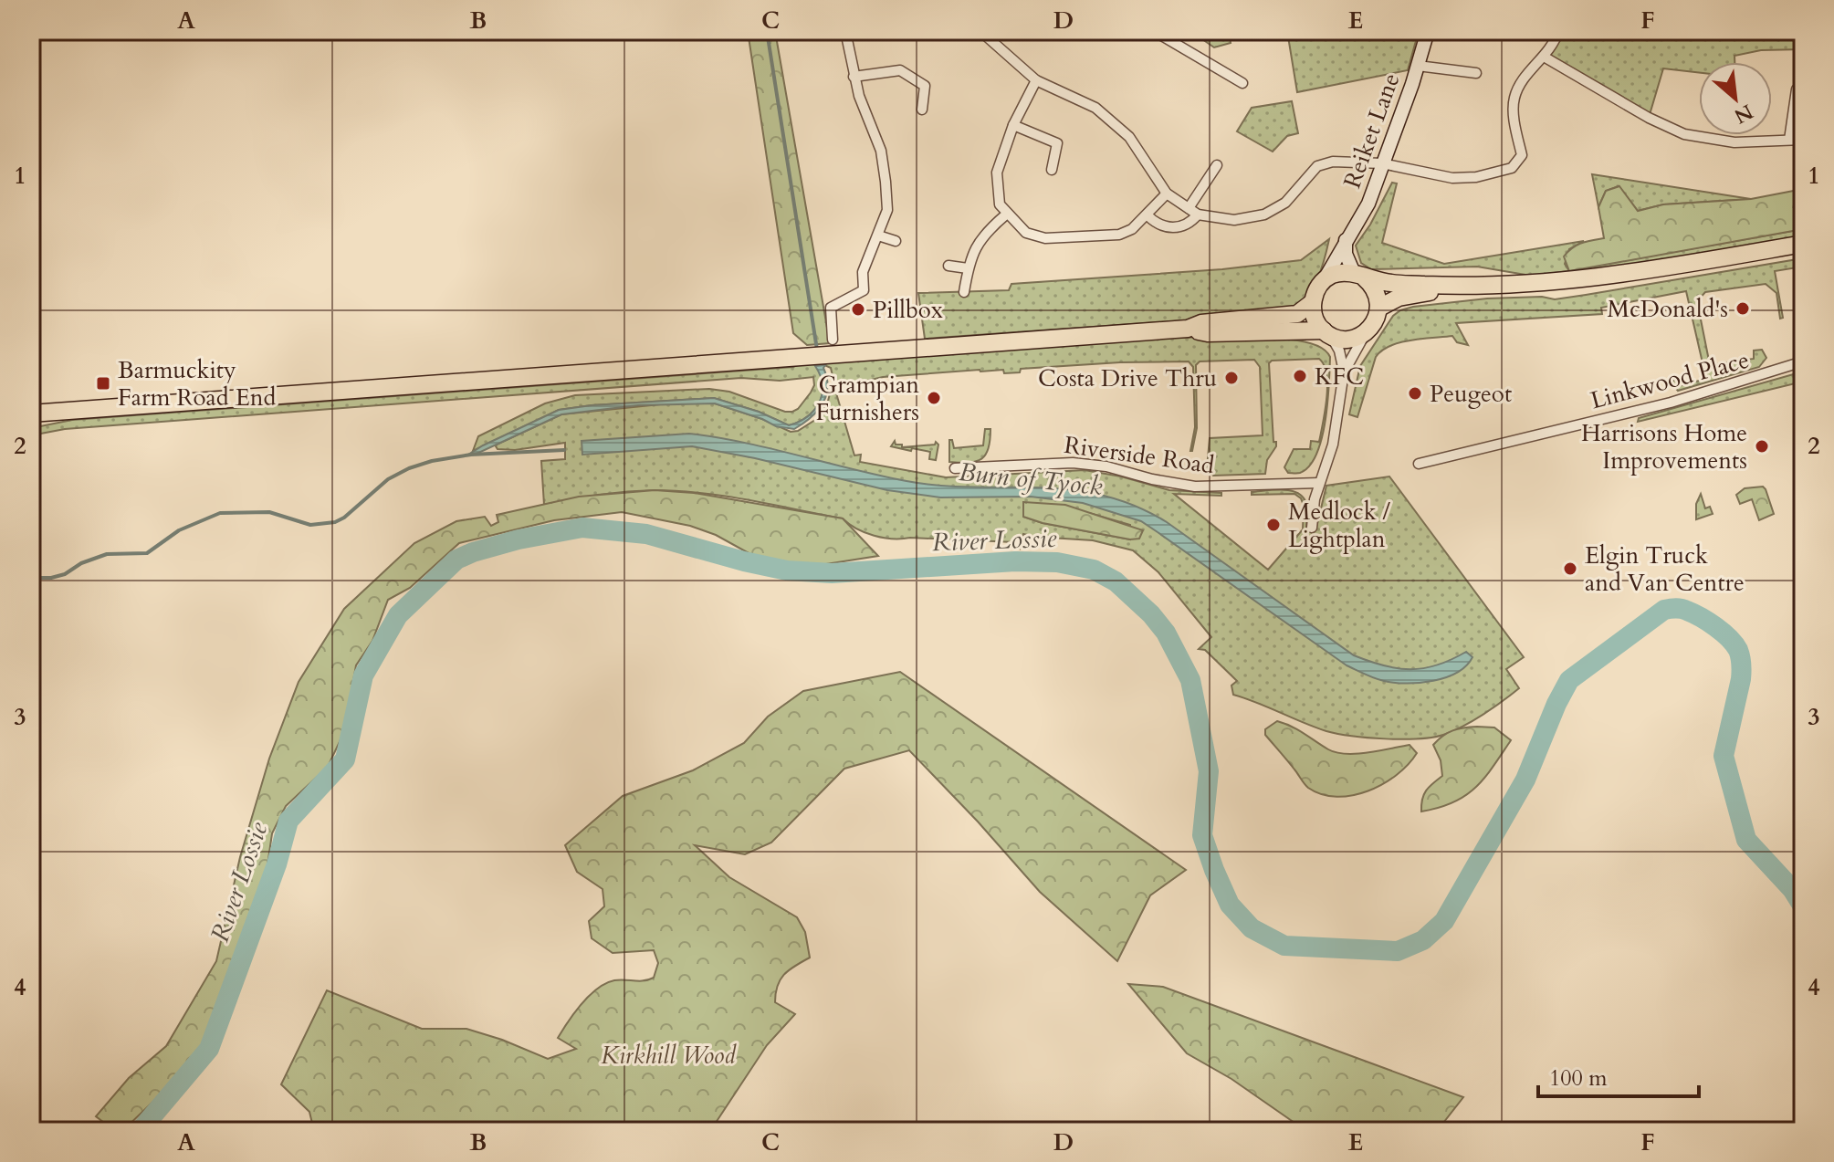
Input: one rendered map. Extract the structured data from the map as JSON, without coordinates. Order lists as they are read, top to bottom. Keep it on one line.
{"streets":{"street":["Reiket Lane","Linkwood Place","Riverside Road"]},"water":["Burn of Tyock","River Lossie"],"parks":["Kirkhill Wood"],"places":{"other":["McDonald's","Pillbox","KFC","Costa Drive Thru","Peugeot","Grampian Furnishers","Harrisons Home Improvements","Medlock / Lightplan","Elgin Truck and Van Centre"],"transit":["Barmuckity Farm Road End"]},"scale_bar":"100 m","north":"bottom right","grid":{"columns":["A","B","C","D","E","F"],"rows":["1","2","3","4"]}}
